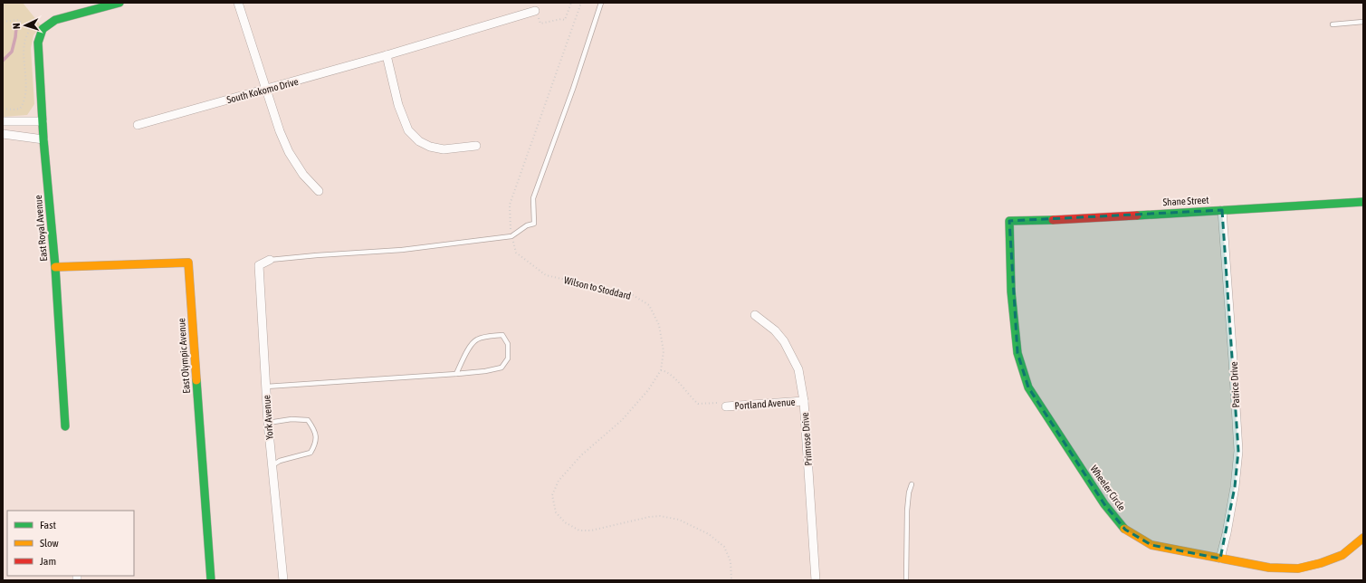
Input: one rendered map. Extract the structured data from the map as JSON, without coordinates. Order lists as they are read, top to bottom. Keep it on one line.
{"streets":{"street":["South Kokomo Drive","Shane Street","East Royal Avenue","East Olympic Avenue","Patrice Drive","Portland Avenue","York Avenue","Primrose Drive","Wheeler Circle"],"path":["Wilson to Stoddard"]},"crossings":[["Shane Street","Patrice Drive"],["Shane Street","Wheeler Circle"],["East Royal Avenue","East Olympic Avenue"],["Patrice Drive","Wheeler Circle"],["Portland Avenue","Primrose Drive"]],"legend":["Fast","Slow","Jam"],"north":"left"}
